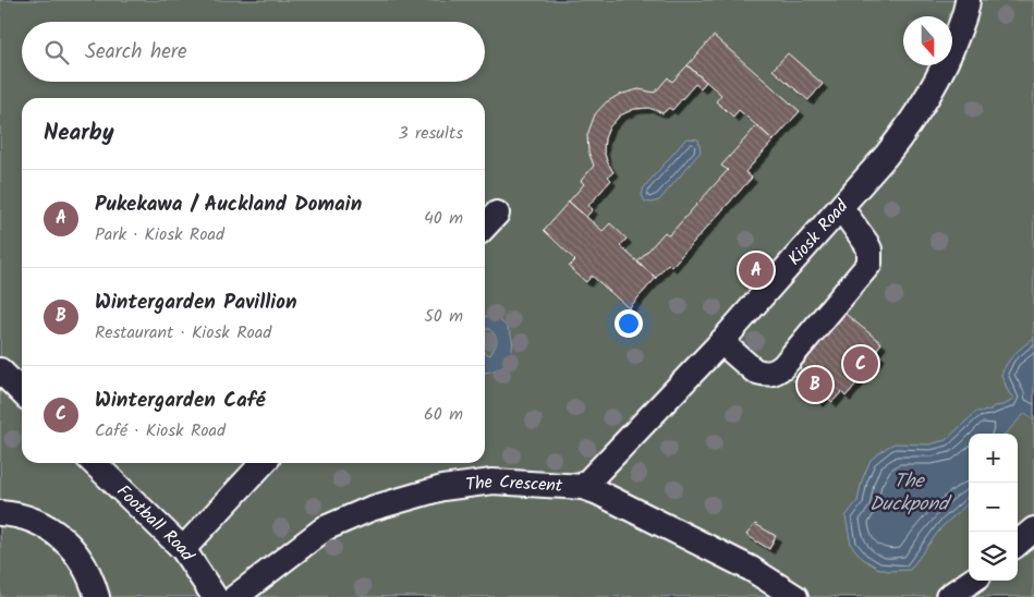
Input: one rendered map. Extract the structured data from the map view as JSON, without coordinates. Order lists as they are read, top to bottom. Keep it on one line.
{"streets":{"street":["Kiosk Road","The Crescent","Football Road"]},"crossings":[["Kiosk Road","The Crescent"]],"water":["The Duckpond"],"north":"bottom","page":{"search":"Search here","heading":["Nearby","3 results"],"list":[{"mark":"A","name":"Pukekawa / Auckland Domain","note":"Park · Kiosk Road","value":"40 m"},{"mark":"B","name":"Wintergarden Pavillion","note":"Restaurant · Kiosk Road","value":"50 m"},{"mark":"C","name":"Wintergarden Café","note":"Café · Kiosk Road","value":"60 m"}],"pins":["A","C","B"],"map_buttons":["+","−"]}}
